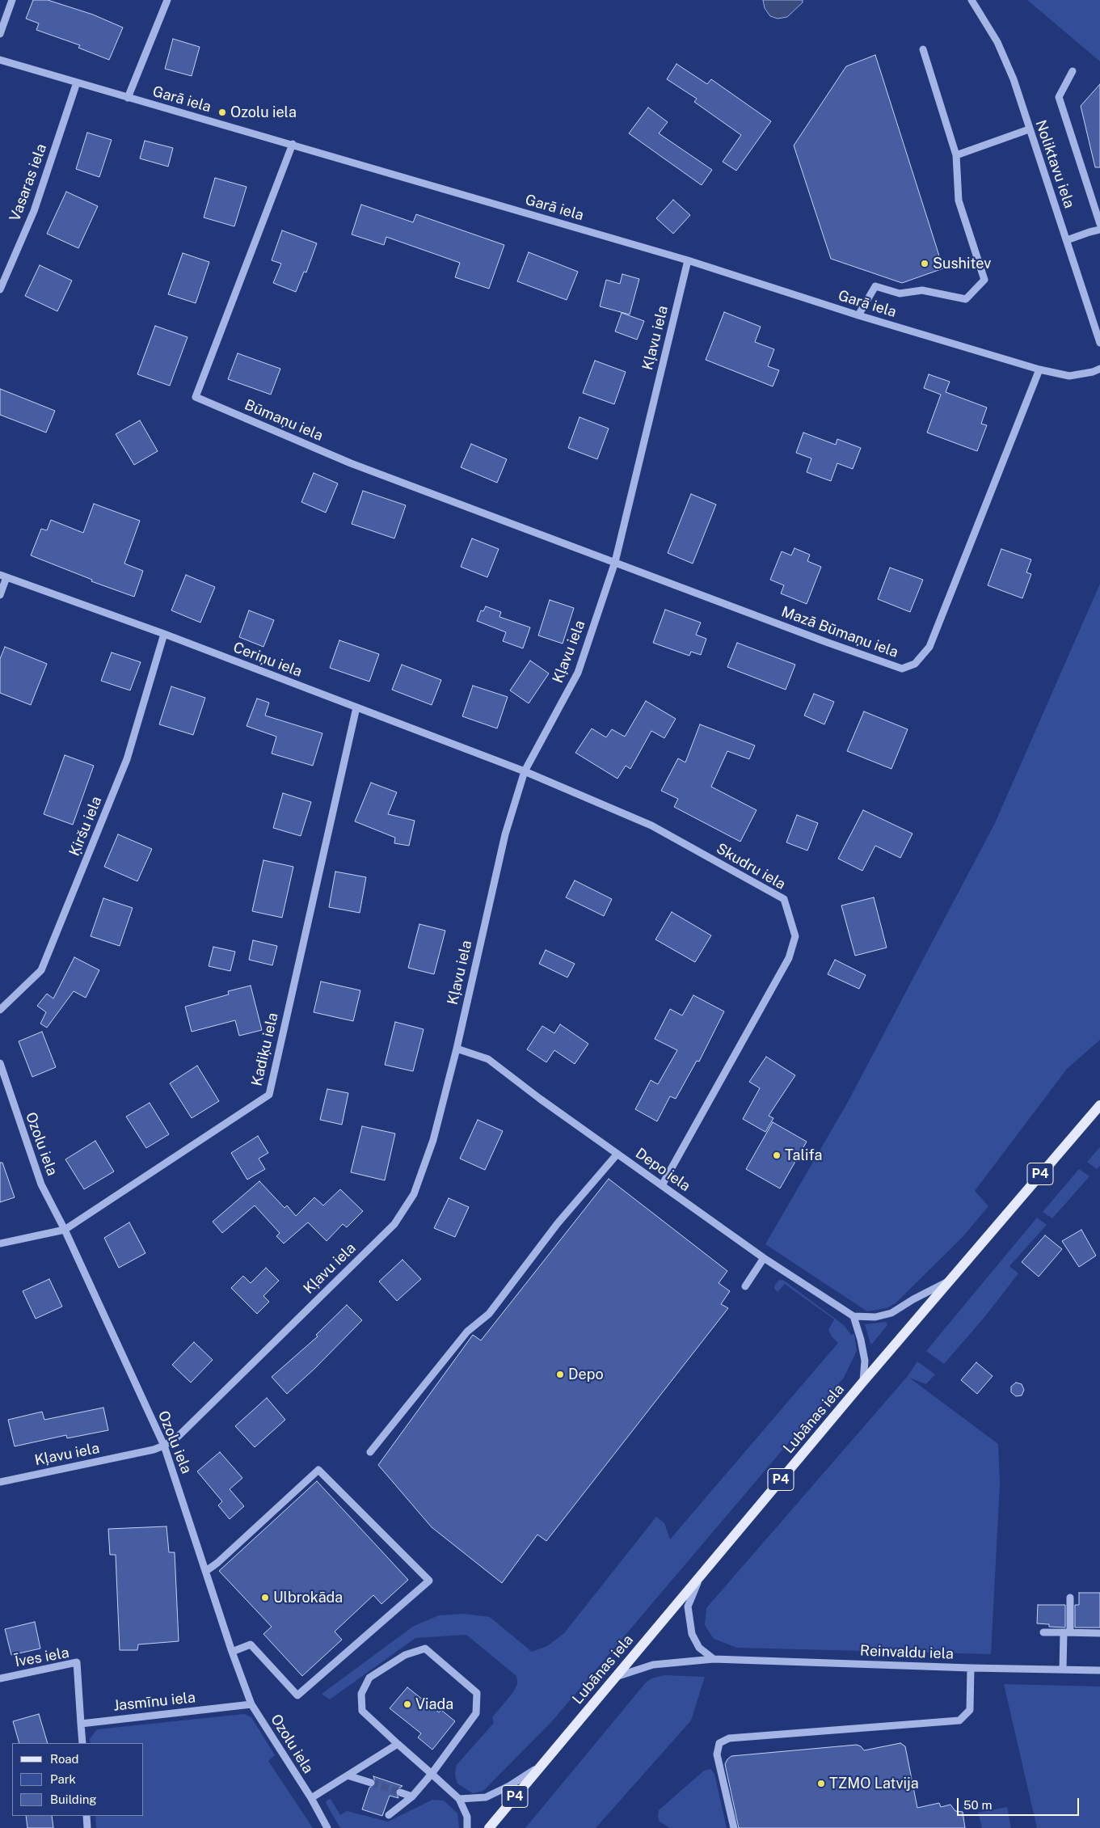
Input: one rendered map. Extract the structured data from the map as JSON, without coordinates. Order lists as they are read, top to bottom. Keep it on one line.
{"streets":{"main road":["P4","Lubānas iela"],"street":["Garā iela","Noliktavu iela","Vasaras iela","Kļavu iela","Būmaņu iela","Mazā Būmaņu iela","Ceriņu iela","Ķiršu iela","Skudru iela","Kadiķu iela","Ozolu iela","Depo iela","Reinvaldu iela","Īves iela","Jasmīnu iela"]},"crossings":[["Garā iela","Vasaras iela"],["Garā iela","Kļavu iela"],["Garā iela","Būmaņu iela"],["Garā iela","Mazā Būmaņu iela"],["Kļavu iela","Būmaņu iela"],["Kļavu iela","Mazā Būmaņu iela"],["Kļavu iela","Ceriņu iela"],["Kļavu iela","Skudru iela"],["Kļavu iela","Ozolu iela"],["Kļavu iela","Depo iela"],["Būmaņu iela","Mazā Būmaņu iela"],["Ceriņu iela","Ķiršu iela"],["Ceriņu iela","Skudru iela"],["Ceriņu iela","Kadiķu iela"],["Skudru iela","Depo iela"],["Kadiķu iela","Ozolu iela"],["Ozolu iela","Jasmīnu iela"],["Lubānas iela","Reinvaldu iela"],["Īves iela","Jasmīnu iela"]],"places":["Ozolu iela","Sushitev","Talifa","Depo","Ulbrokāda","Viada","TZMO Latvija"],"legend":["Road","Park","Building"],"scale_bar":"50 m"}
